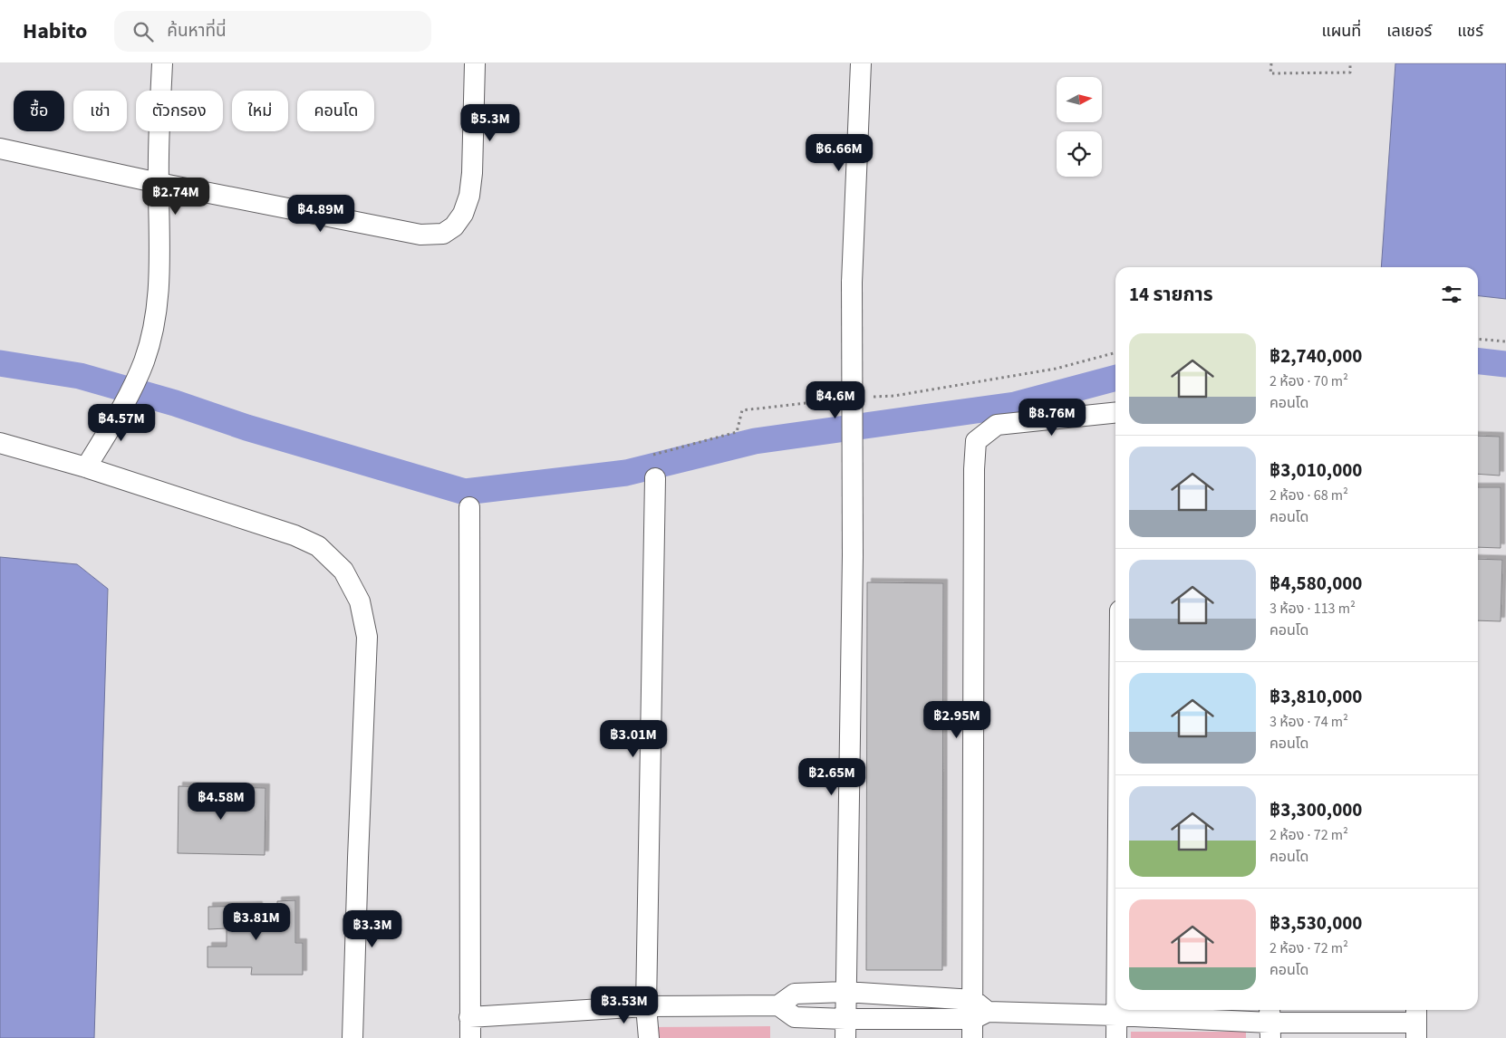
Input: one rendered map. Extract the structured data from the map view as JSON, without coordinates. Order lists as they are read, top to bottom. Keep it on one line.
{"north":"right","page":{"header":"Habito","search":"ค้นหาที่นี่","nav":["แผนที่","เลเยอร์","แชร์"],"chip":["ซื้อ","เช่า","ตัวกรอง","ใหม่","คอนโด"],"price":["฿5.3M","฿6.66M","฿2.74M","฿4.89M","฿4.6M","฿8.76M","฿4.57M","฿2.95M","฿3.01M","฿2.65M","฿4.58M","฿3.81M","฿3.3M","฿3.53M"],"heading":"14 รายการ","list":[{"name":"฿2,740,000","note":"2 ห้อง · 70 m² · คอนโด"},{"name":"฿3,010,000","note":"2 ห้อง · 68 m² · คอนโด"},{"name":"฿4,580,000","note":"3 ห้อง · 113 m² · คอนโด"},{"name":"฿3,810,000","note":"3 ห้อง · 74 m² · คอนโด"},{"name":"฿3,300,000","note":"2 ห้อง · 72 m² · คอนโด"},{"name":"฿3,530,000","note":"2 ห้อง · 72 m² · คอนโด"}]}}
